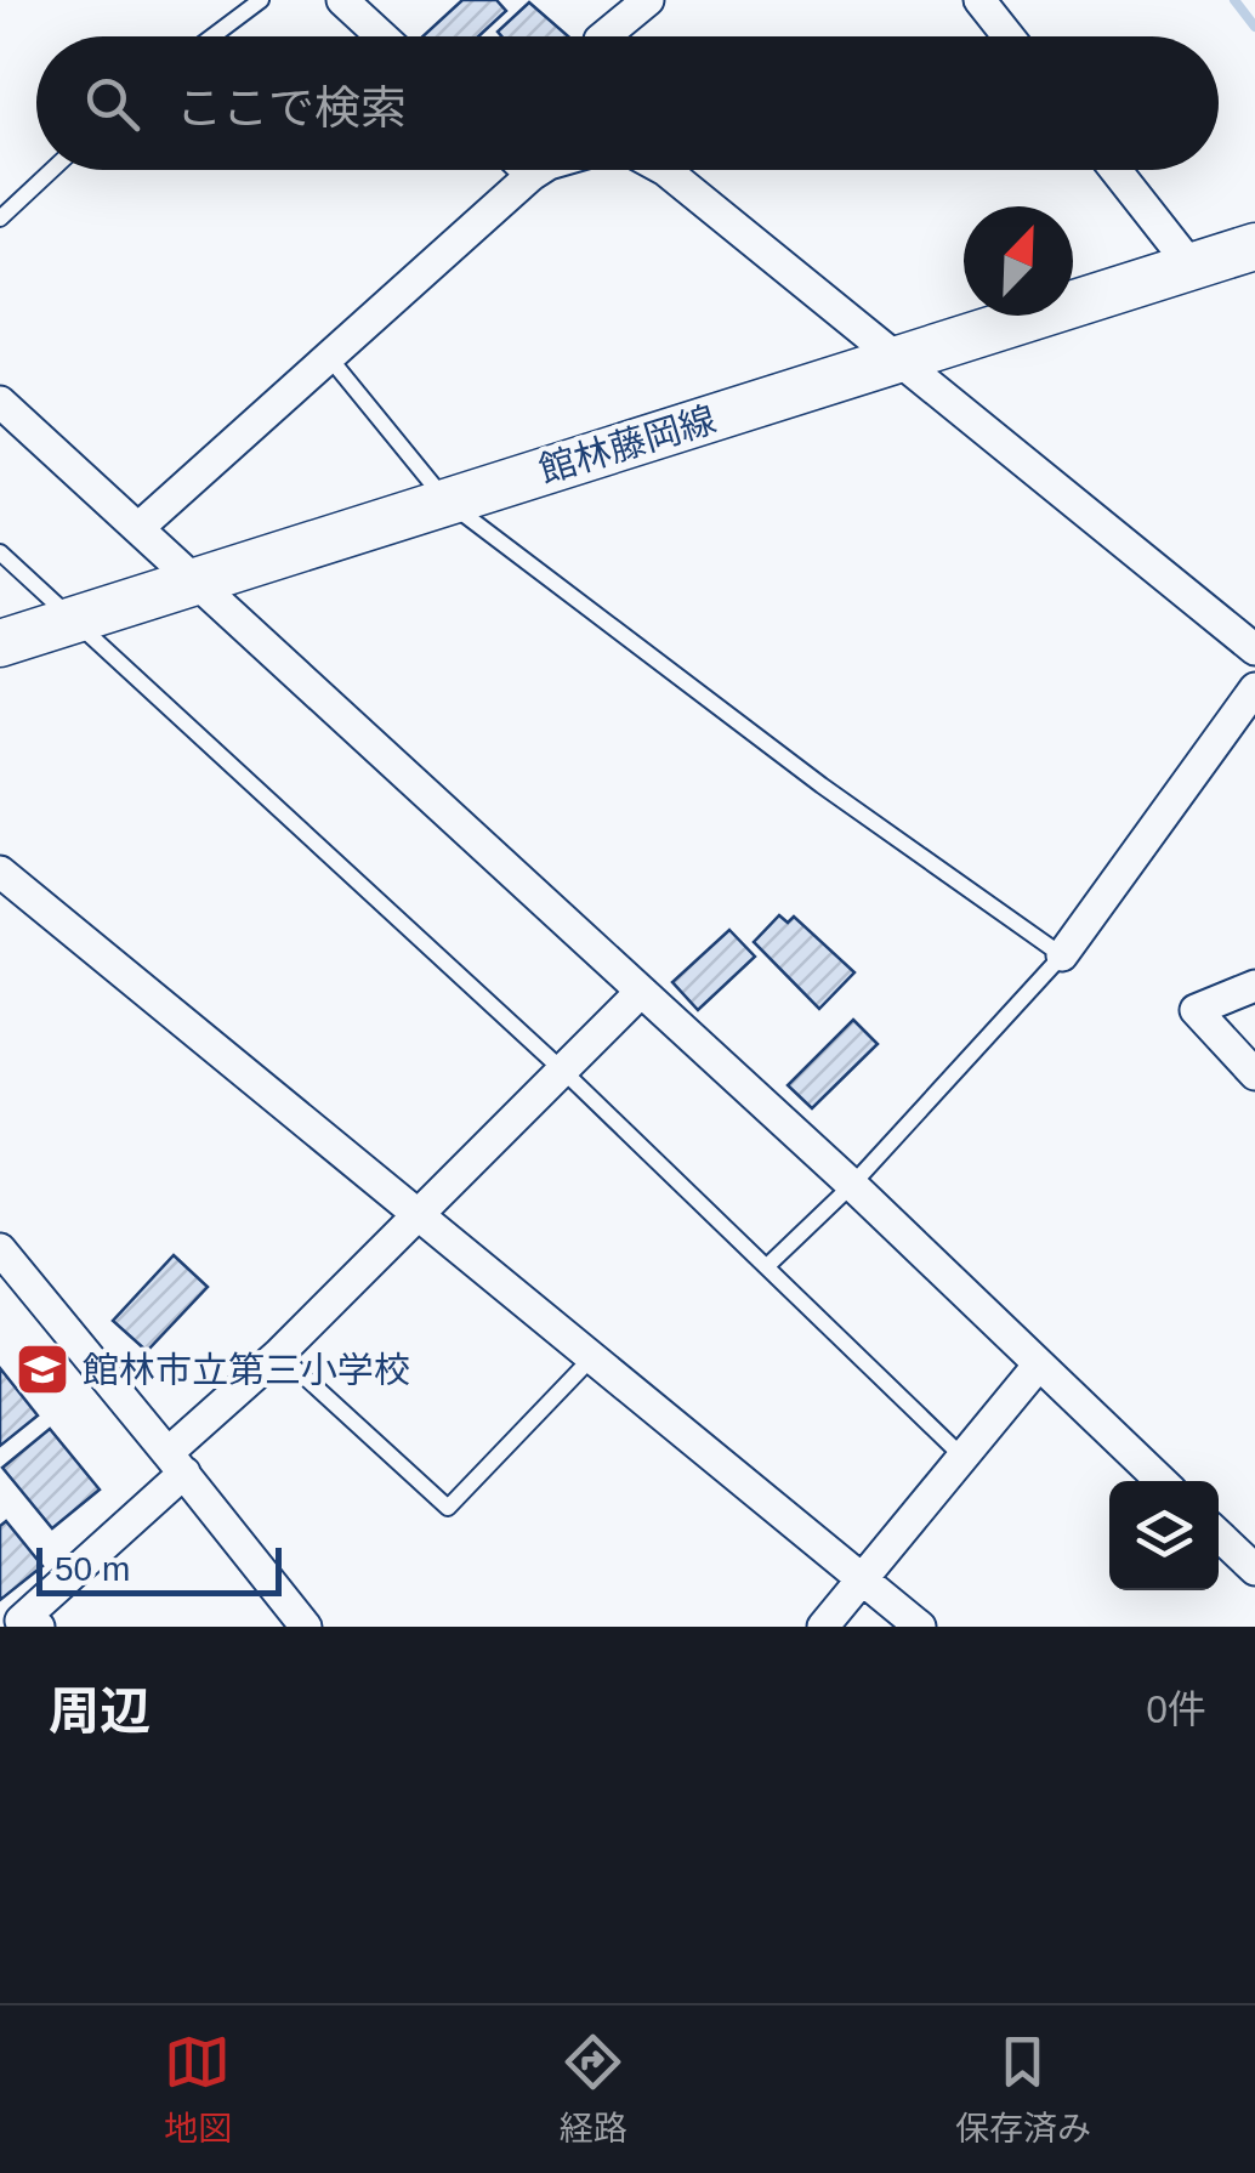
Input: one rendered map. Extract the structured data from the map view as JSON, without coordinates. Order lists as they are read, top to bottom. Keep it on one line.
{"streets":{"main road":["館林藤岡線"]},"places":{"school or university":["館林市立第三小学校"]},"scale_bar":"50 m","north":"top right","page":{"search":"ここで検索","scale":"50 m","heading":["周辺","0件"],"nav":["地図","経路","保存済み"]}}
